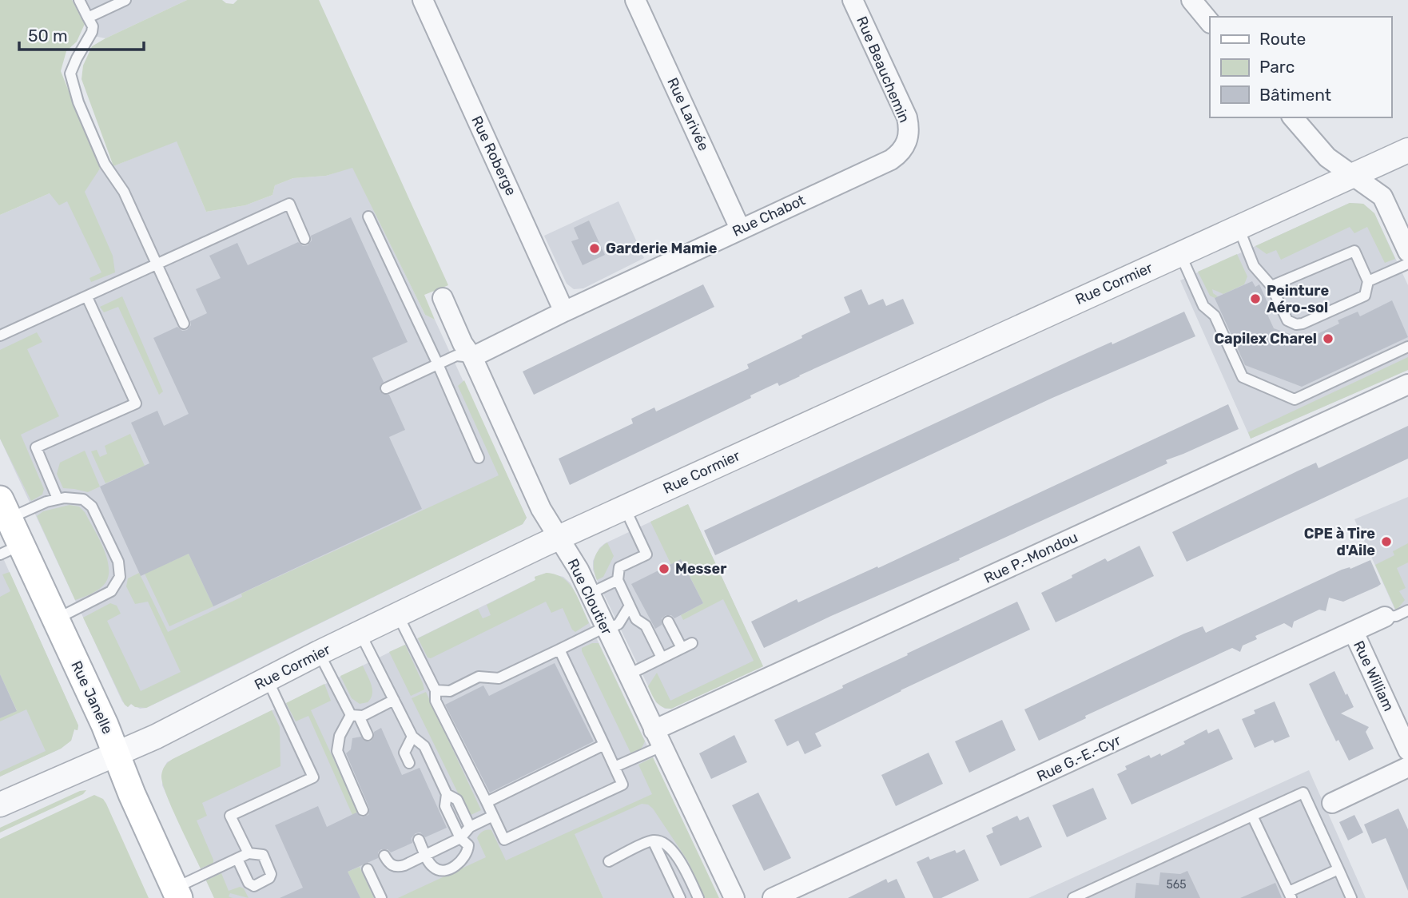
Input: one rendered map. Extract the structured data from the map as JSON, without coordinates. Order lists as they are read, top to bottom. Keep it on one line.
{"streets":{"main road":["Rue Janelle"],"street":["Rue Beauchemin","Rue Larivée","Rue Roberge","Rue Chabot","Rue Cormier","Rue P.-Mondou","Rue Cloutier","Rue William","Rue G.-E.-Cyr"]},"crossings":[["Rue Beauchemin","Rue Chabot"],["Rue Larivée","Rue Chabot"],["Rue Roberge","Rue Chabot"],["Rue Chabot","Rue Cloutier"],["Rue Cormier","Rue Cloutier"],["Rue Cormier","Rue Janelle"],["Rue P.-Mondou","Rue Cloutier"],["Rue William","Rue G.-E.-Cyr"]],"places":["Garderie Mamie","Peinture Aéro-sol","Capilex Charel","CPE à Tire d'Aile","Messer"],"house_numbers":["565"],"legend":["Route","Parc","Bâtiment"],"scale_bar":"50 m"}
